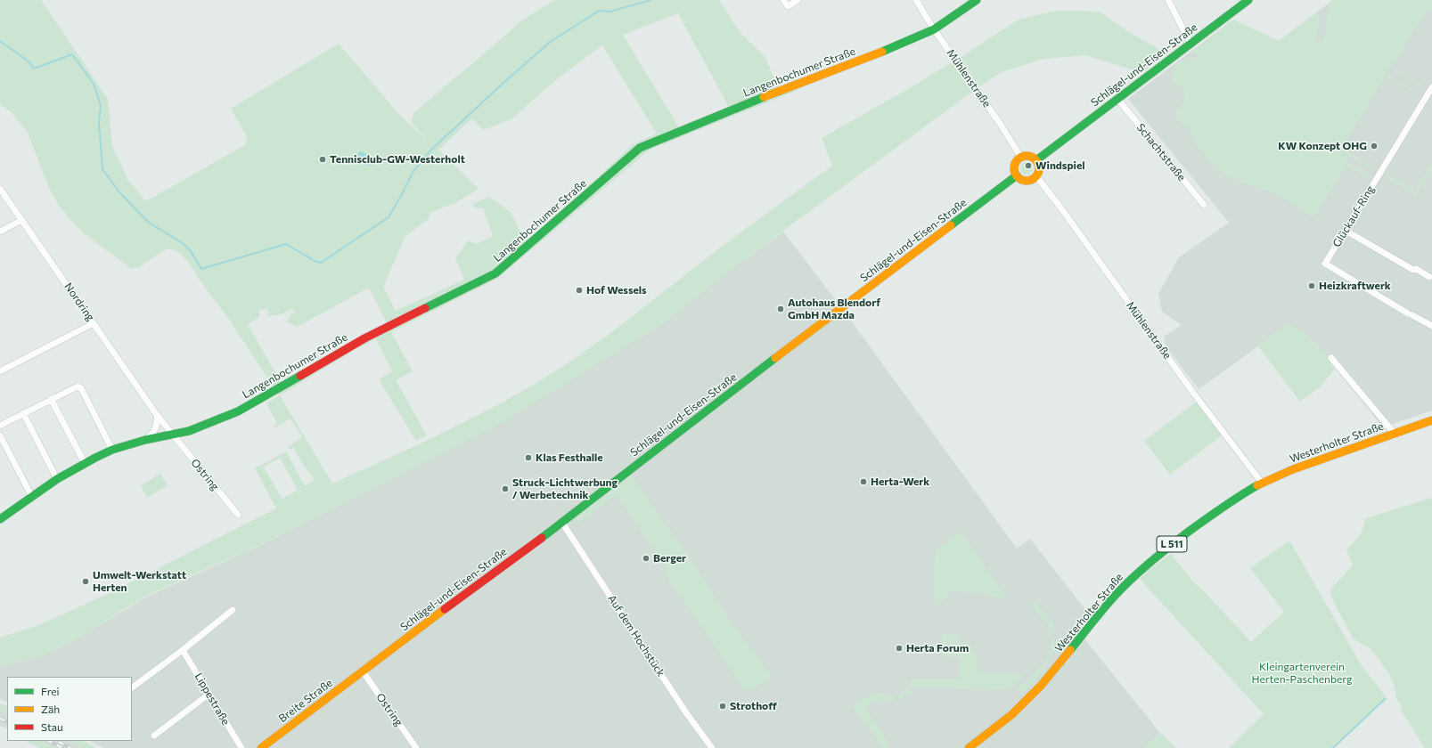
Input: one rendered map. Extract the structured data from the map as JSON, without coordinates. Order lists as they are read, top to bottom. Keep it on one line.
{"streets":{"street":["Schlägel-und-Eisen-Straße","Langenbochumer Straße","Mühlenstraße","Schachtstraße","Glückauf-Ring","Nordring","Westerholter Straße","Ostring","L 511","Auf dem Hochstück","Lippestraße","Breite Straße"]},"crossings":[["Schlägel-und-Eisen-Straße","Mühlenstraße"],["Schlägel-und-Eisen-Straße","Schachtstraße"],["Schlägel-und-Eisen-Straße","Ostring"],["Schlägel-und-Eisen-Straße","Auf dem Hochstück"],["Schlägel-und-Eisen-Straße","Breite Straße"],["Langenbochumer Straße","Mühlenstraße"],["Langenbochumer Straße","Nordring"],["Langenbochumer Straße","Ostring"],["Mühlenstraße","Westerholter Straße"],["Nordring","Ostring"],["Ostring","Breite Straße"]],"parks":["Kleingartenverein Herten-Paschenberg"],"places":["KW Konzept OHG","Tennisclub-GW-Westerholt","Windspiel","Heizkraftwerk","Hof Wessels","Autohaus Blendorf GmbH Mazda","Klas Festhalle","Herta-Werk","Struck-Lichtwerbung / Werbetechnik","Berger","Umwelt-Werkstatt Herten","Herta Forum","Strothoff"],"legend":["Frei","Zäh","Stau"]}
